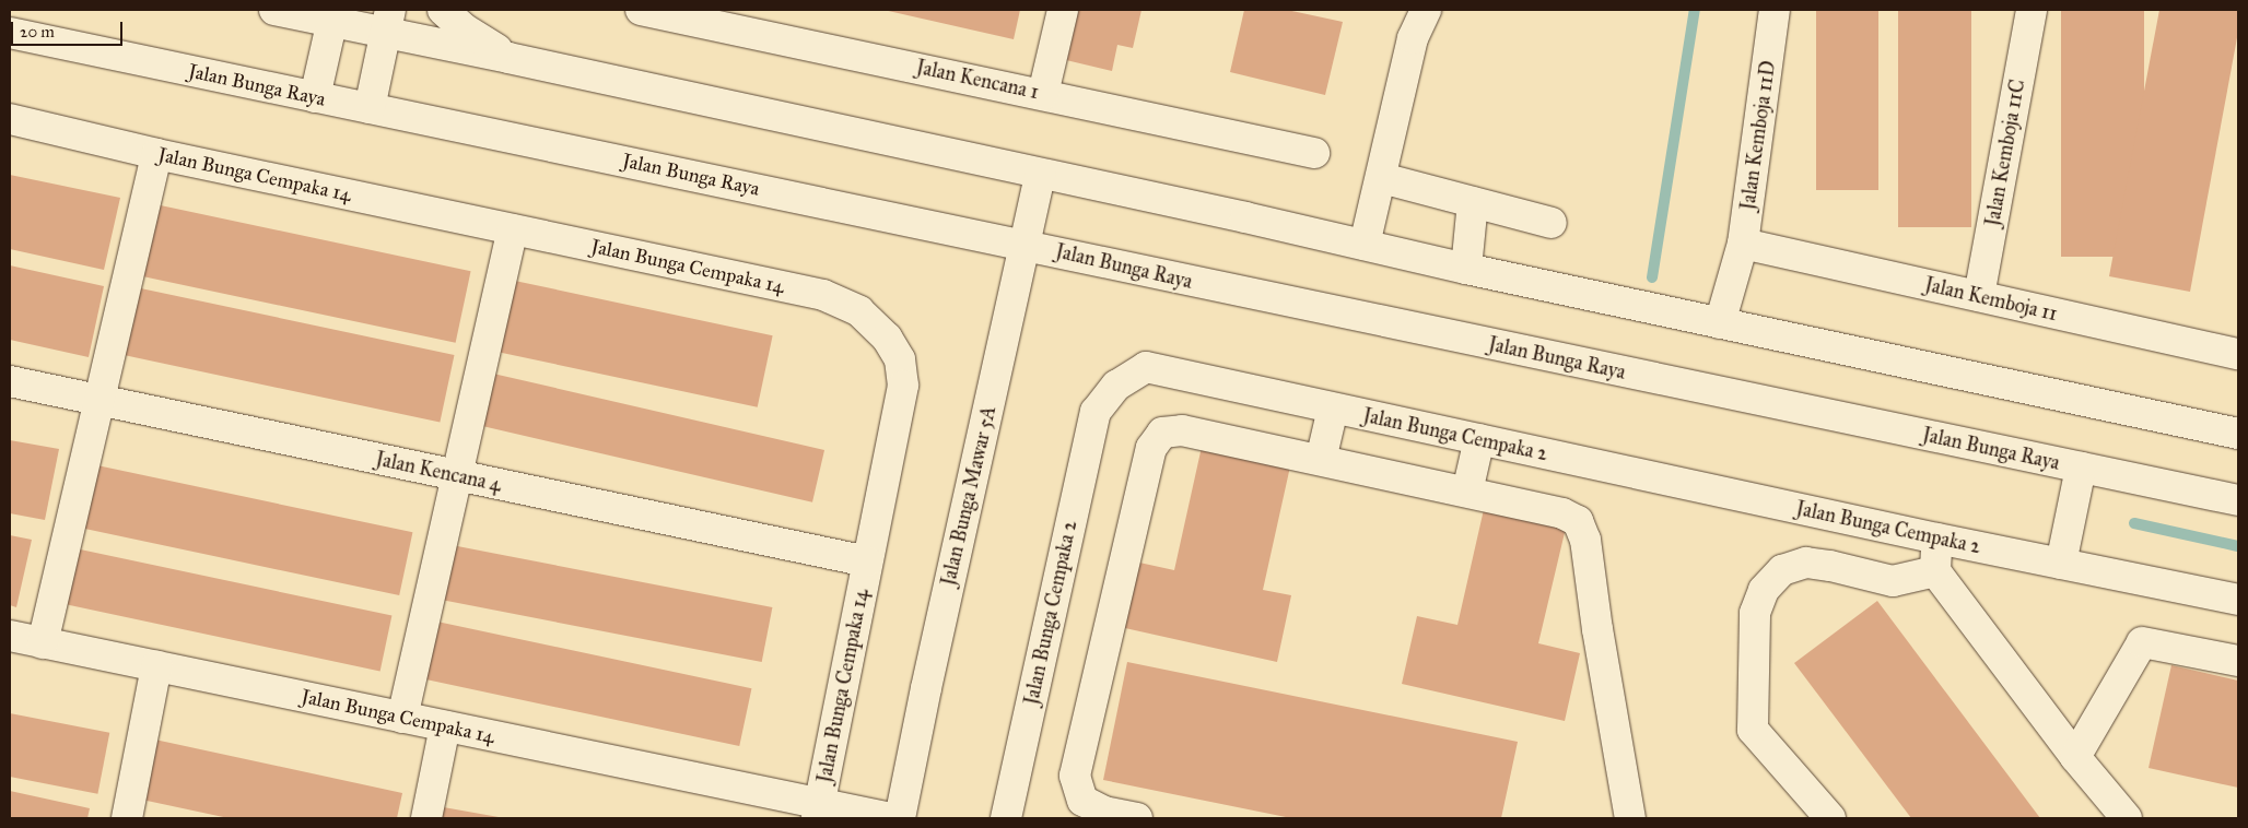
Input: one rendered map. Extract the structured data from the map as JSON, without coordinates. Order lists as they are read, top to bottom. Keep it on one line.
{"streets":{"street":["Jalan Kencana 1","Jalan Bunga Raya","Jalan Kemboja 11D","Jalan Kemboja 11C","Jalan Bunga Cempaka 14","Jalan Kemboja 11","Jalan Bunga Cempaka 2","Jalan Kencana 4","Jalan Bunga Mawar 5A"]},"crossings":[["Jalan Bunga Raya","Jalan Bunga Mawar 5A"],["Jalan Kemboja 11D","Jalan Kemboja 11"],["Jalan Kemboja 11C","Jalan Kemboja 11"],["Jalan Bunga Cempaka 14","Jalan Kencana 4"]],"scale_bar":"20 m"}
